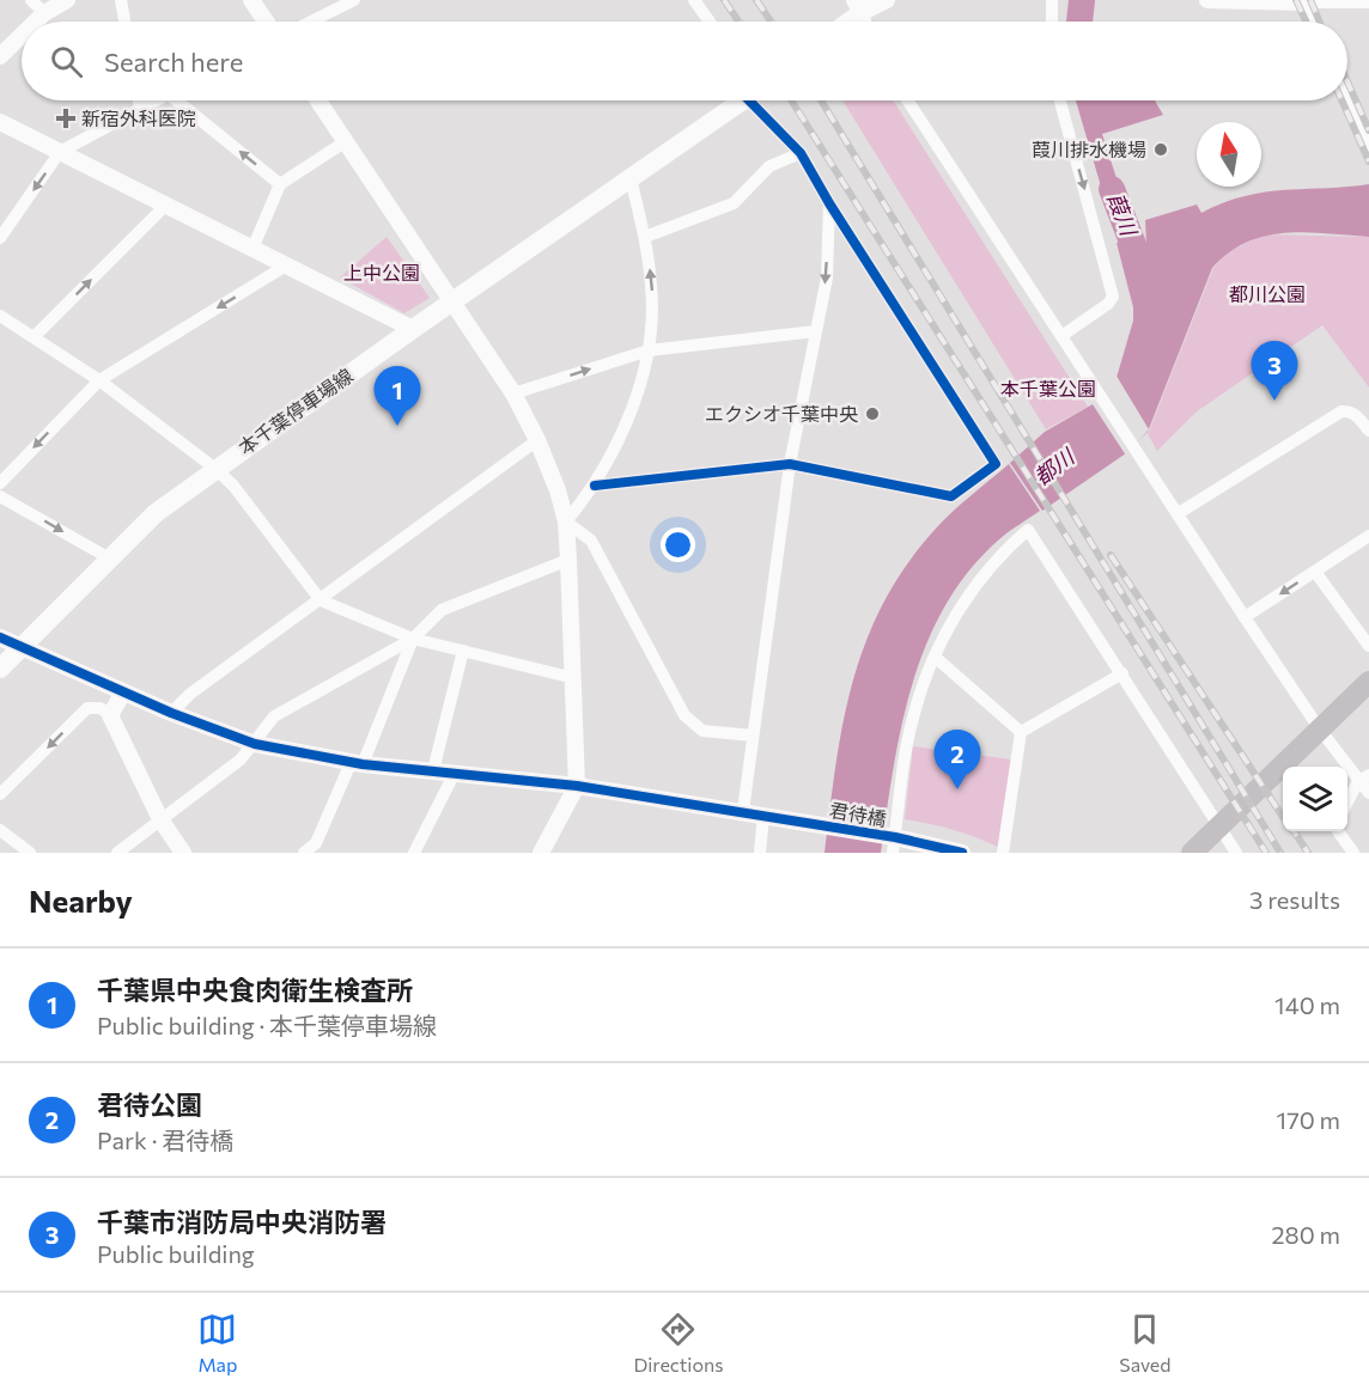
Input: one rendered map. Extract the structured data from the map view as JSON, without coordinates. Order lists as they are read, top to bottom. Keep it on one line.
{"streets":{"main road":["本千葉停車場線"],"street":["君待橋"]},"crossings":[["本千葉停車場線","君待橋"]],"water":["葭川","都川"],"parks":["上中公園","都川公園","本千葉公園"],"places":{"health":["新宿外科医院"],"other":["葭川排水機場","エクシオ千葉中央"]},"north":"top","page":{"search":"Search here","pins":["3","1","2"],"heading":["Nearby","3 results"],"list":[{"mark":"1","name":"千葉県中央食肉衛生検査所","note":"Public building · 本千葉停車場線","value":"140 m"},{"mark":"2","name":"君待公園","note":"Park · 君待橋","value":"170 m"},{"mark":"3","name":"千葉市消防局中央消防署","note":"Public building","value":"280 m"}],"nav":["Map","Directions","Saved"]}}
